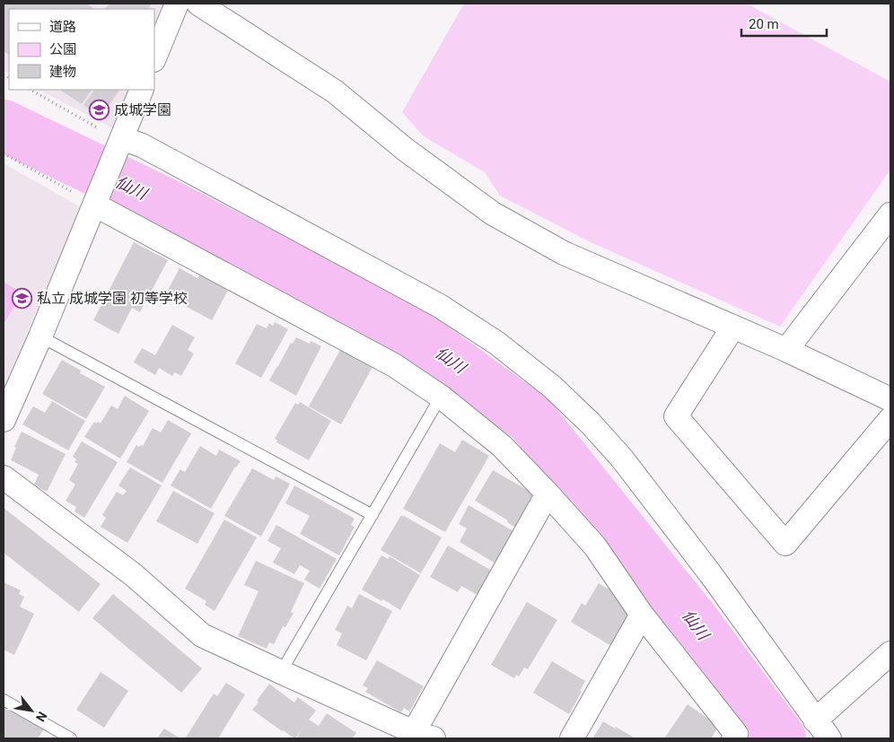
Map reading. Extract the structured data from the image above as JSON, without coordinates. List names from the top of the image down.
{
  "water": ["仙川"],
  "places": {
    "school or university": ["成城学園", "私立 成城学園 初等学校"]
  },
  "legend": ["道路", "公園", "建物"],
  "scale_bar": "20 m",
  "north": "bottom right"
}
